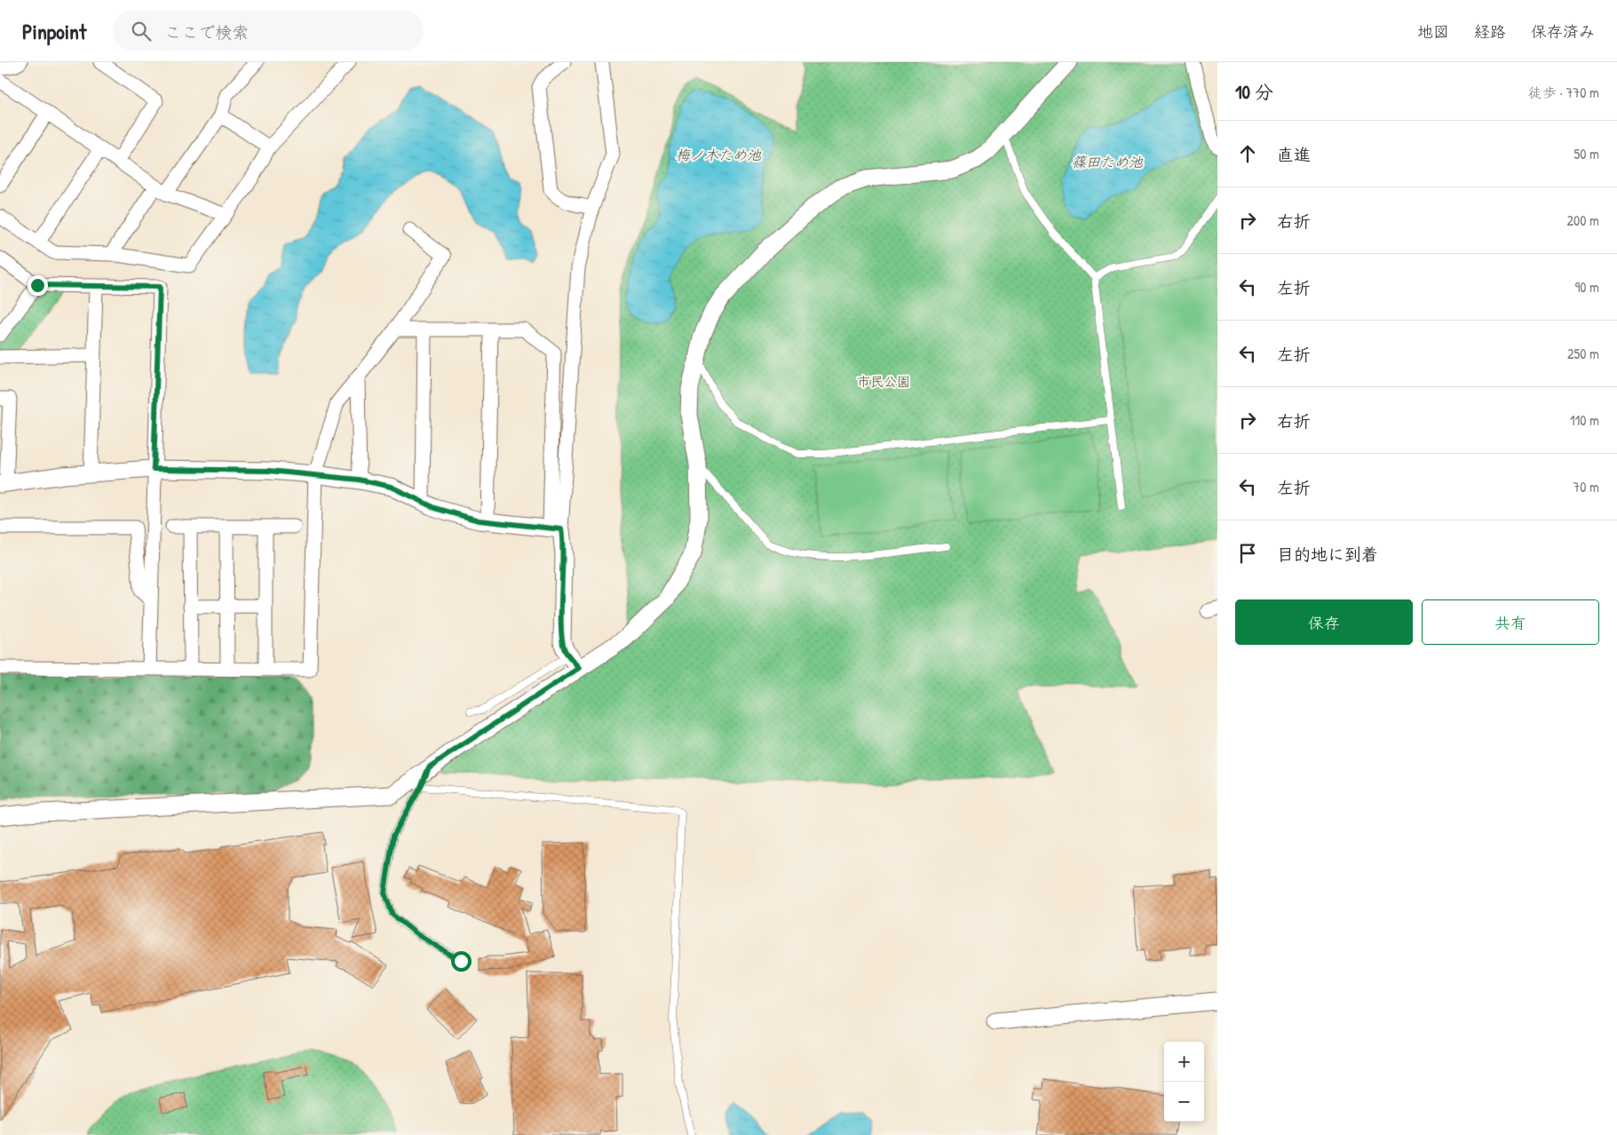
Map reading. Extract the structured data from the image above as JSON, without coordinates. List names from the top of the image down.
{
  "water": ["梅ノ木ため池", "篠田ため池"],
  "parks": ["市民公園"],
  "page": {
    "header": "Pinpoint",
    "search": "ここで検索",
    "nav": ["地図", "経路", "保存済み"],
    "heading": ["10 分", "徒歩 · 770 m"],
    "list": [
      ["直進", "50 m"],
      ["右折", "200 m"],
      ["左折", "90 m"],
      ["左折", "250 m"],
      ["右折", "110 m"],
      ["左折", "70 m"],
      "目的地に到着"
    ],
    "buttons": ["保存", "共有"],
    "map_buttons": ["+", "−"]
  }
}
